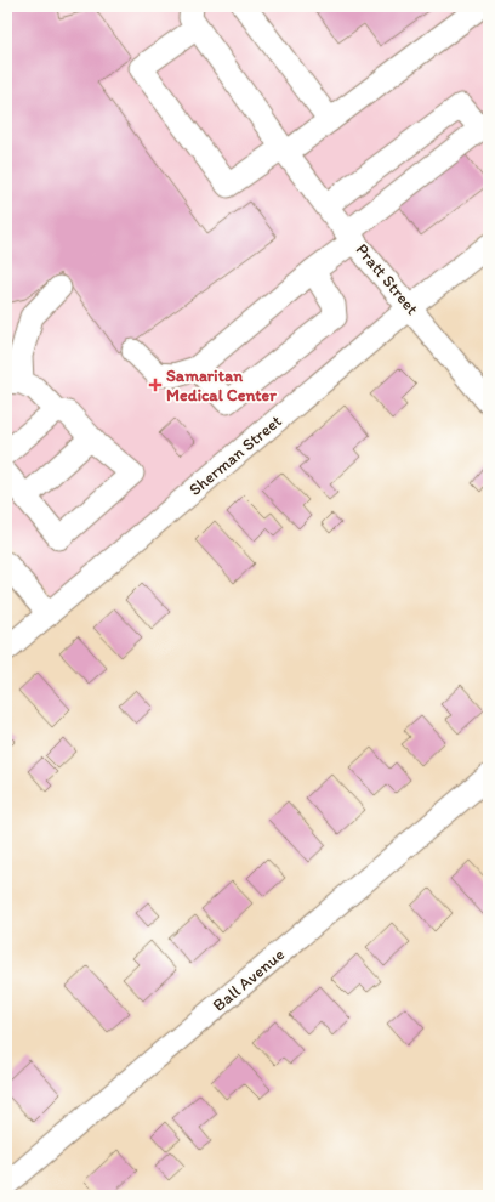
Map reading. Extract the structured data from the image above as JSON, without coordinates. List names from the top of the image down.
{
  "streets": {
    "street": ["Pratt Street", "Sherman Street", "Ball Avenue"]
  },
  "crossings": [
    ["Pratt Street", "Sherman Street"]
  ],
  "places": {
    "health": ["Samaritan Medical Center"]
  }
}
